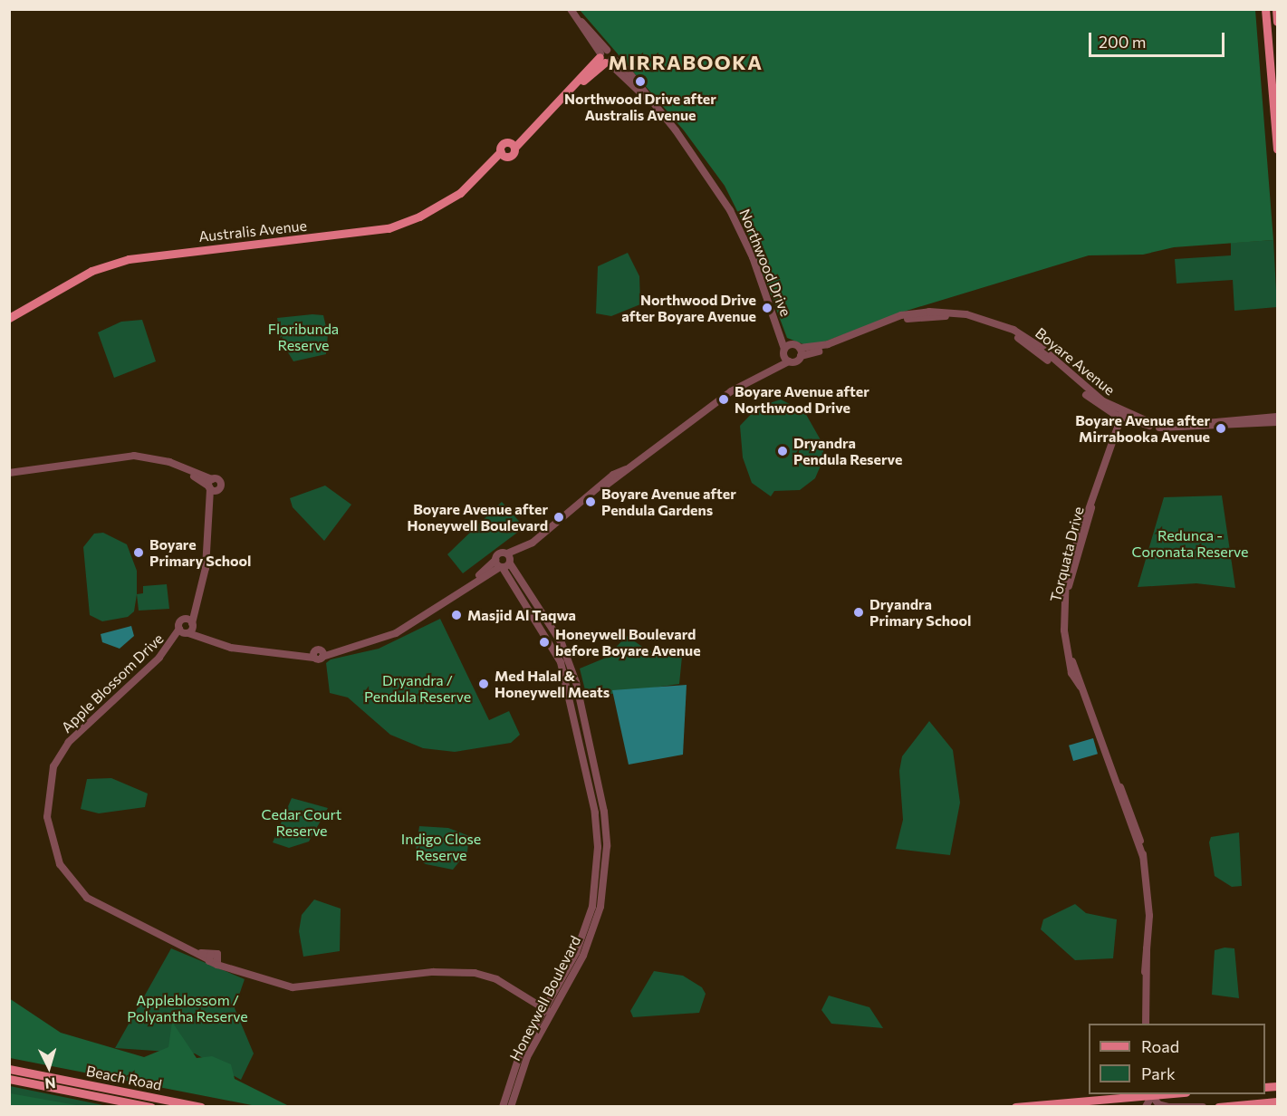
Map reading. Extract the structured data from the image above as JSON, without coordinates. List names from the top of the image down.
{
  "streets": {
    "main road": ["Australis Avenue", "Beach Road"],
    "street": [
      "Northwood Drive",
      "Boyare Avenue",
      "Torquata Drive",
      "Apple Blossom Drive",
      "Honeywell Boulevard"
    ]
  },
  "crossings": [
    ["Australis Avenue", "Northwood Drive"],
    ["Boyare Avenue", "Torquata Drive"],
    ["Apple Blossom Drive", "Honeywell Boulevard"]
  ],
  "districts": ["MIRRABOOKA"],
  "parks": [
    "Floribunda Reserve",
    "Redunca - Coronata Reserve",
    "Dryandra / Pendula Reserve",
    "Cedar Court Reserve",
    "Indigo Close Reserve",
    "Appleblossom / Polyantha Reserve"
  ],
  "places": [
    "Northwood Drive after Australis Avenue",
    "Northwood Drive after Boyare Avenue",
    "Boyare Avenue after Northwood Drive",
    "Boyare Avenue after Mirrabooka Avenue",
    "Dryandra Pendula Reserve",
    "Boyare Avenue after Pendula Gardens",
    "Boyare Avenue after Honeywell Boulevard",
    "Boyare Primary School",
    "Dryandra Primary School",
    "Masjid Al Taqwa",
    "Honeywell Boulevard before Boyare Avenue",
    "Med Halal & Honeywell Meats"
  ],
  "legend": ["Road", "Park"],
  "scale_bar": "200 m",
  "north": "bottom"
}
